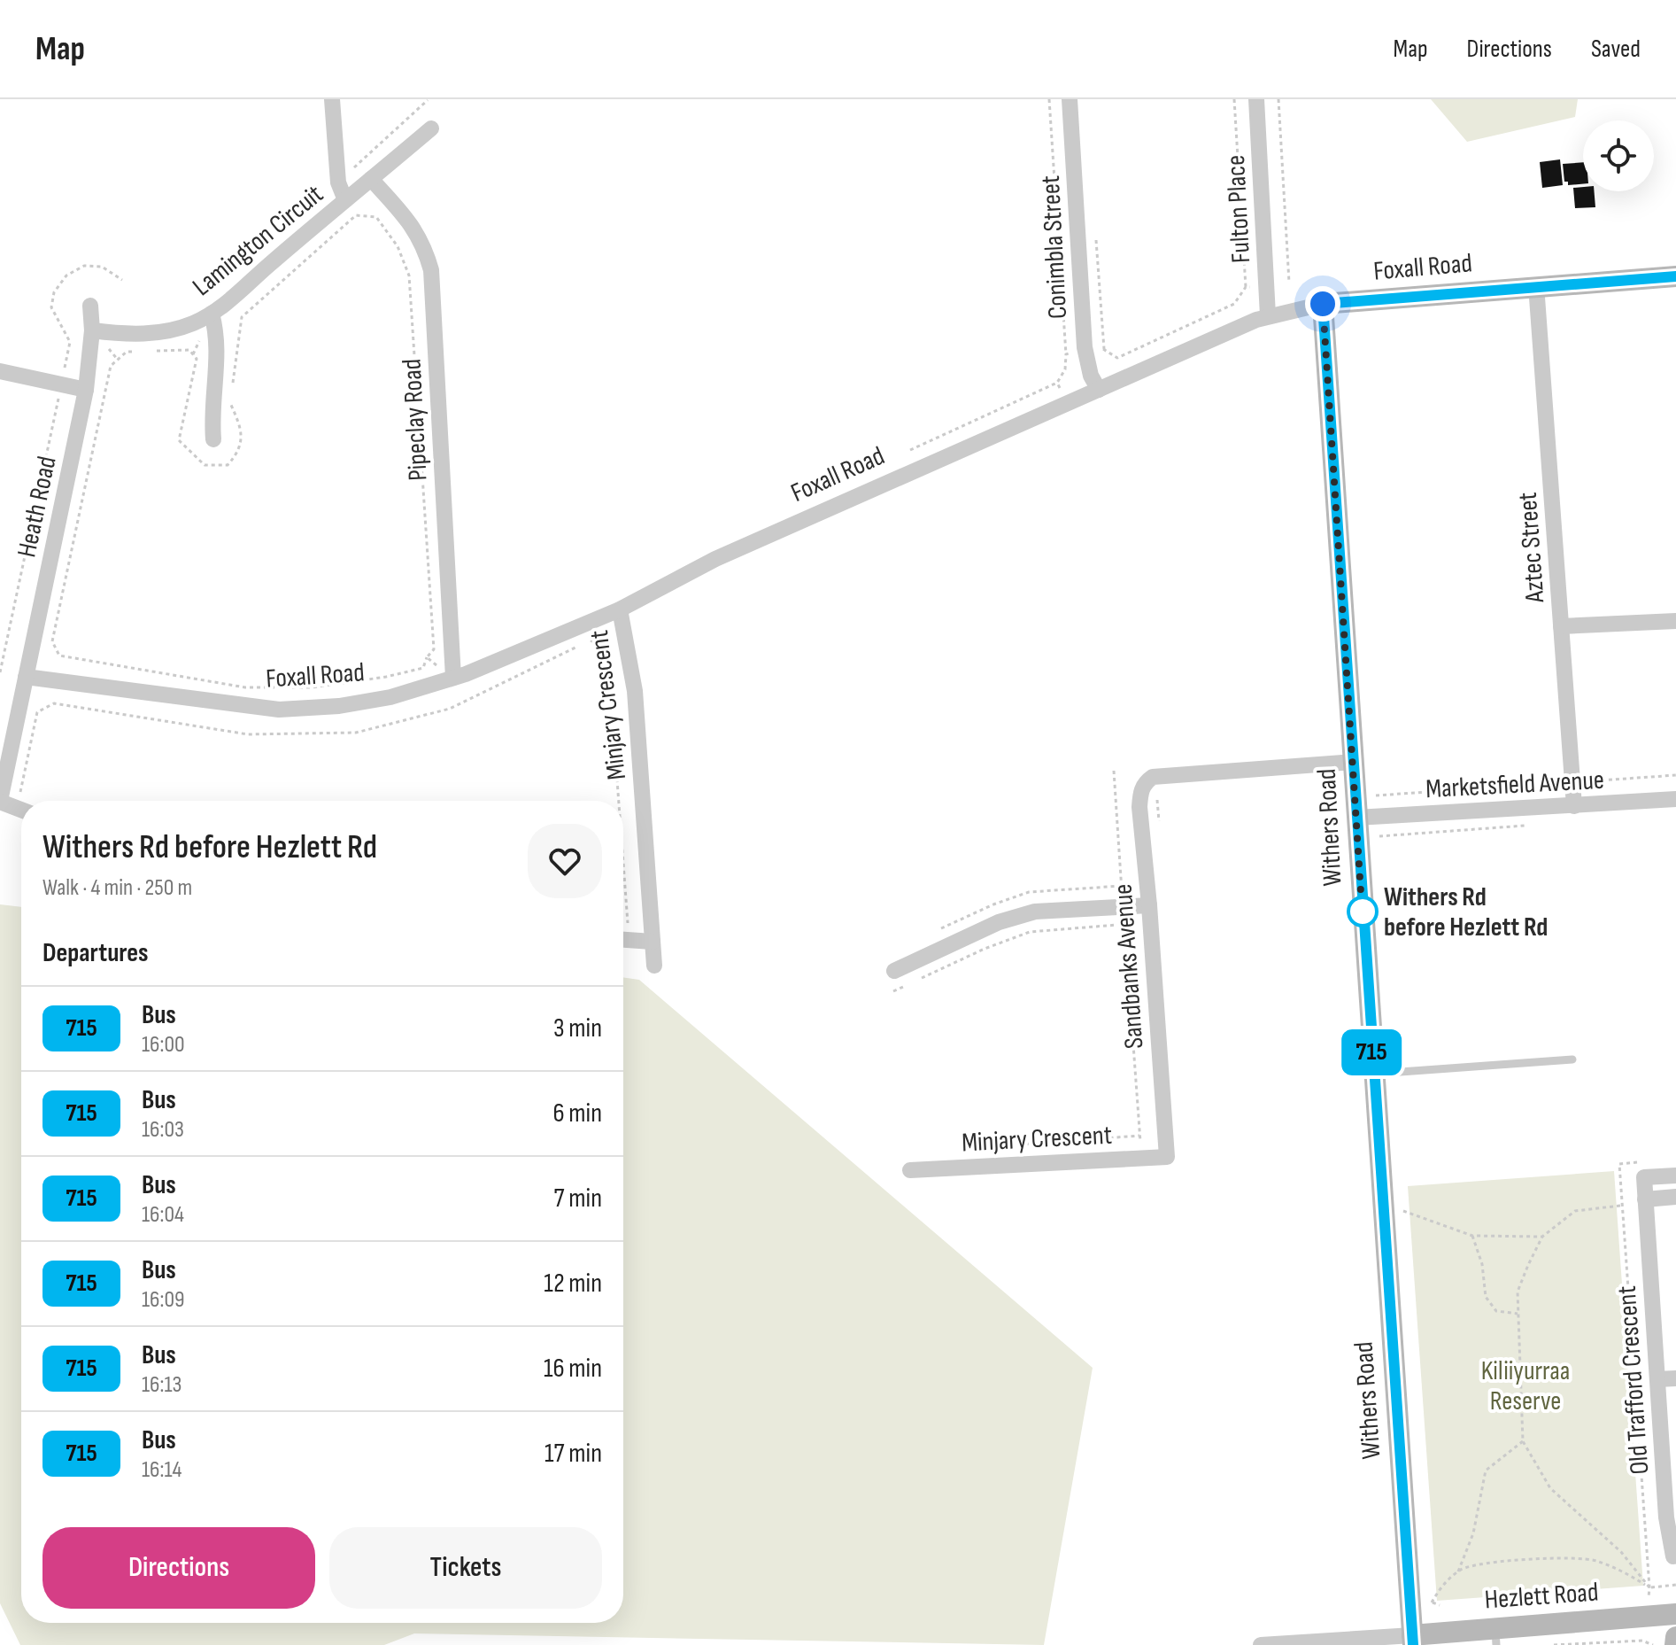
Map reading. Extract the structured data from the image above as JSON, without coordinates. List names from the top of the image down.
{
  "streets": {
    "street": [
      "Fulton Place",
      "Lamington Circuit",
      "Conimbla Street",
      "Foxall Road",
      "Pipeclay Road",
      "Heath Road",
      "Aztec Street",
      "Minjary Crescent",
      "Marketsfield Avenue",
      "Withers Road",
      "Sandbanks Avenue",
      "Old Trafford Crescent",
      "Hezlett Road"
    ]
  },
  "crossings": [
    ["Fulton Place", "Foxall Road"],
    ["Lamington Circuit", "Pipeclay Road"],
    ["Lamington Circuit", "Heath Road"],
    ["Conimbla Street", "Foxall Road"],
    ["Foxall Road", "Pipeclay Road"],
    ["Foxall Road", "Heath Road"],
    ["Foxall Road", "Aztec Street"],
    ["Foxall Road", "Minjary Crescent"],
    ["Foxall Road", "Withers Road"],
    ["Aztec Street", "Marketsfield Avenue"],
    ["Minjary Crescent", "Sandbanks Avenue"],
    ["Marketsfield Avenue", "Withers Road"],
    ["Withers Road", "Sandbanks Avenue"],
    ["Withers Road", "Hezlett Road"]
  ],
  "parks": ["Kiliiyurraa Reserve"],
  "places": ["Withers Rd before Hezlett Rd"],
  "lines": ["bus line 715"],
  "page": {
    "header": "Map",
    "nav": ["Map", "Directions", "Saved"],
    "on_map": "715",
    "heading": [
      ["Withers Rd before Hezlett Rd", "Walk · 4 min · 250 m"],
      "Departures"
    ],
    "list": [
      {
        "mark": "715",
        "name": "Bus",
        "note": "16:00",
        "value": "3 min"
      },
      {
        "mark": "715",
        "name": "Bus",
        "note": "16:03",
        "value": "6 min"
      },
      {
        "mark": "715",
        "name": "Bus",
        "note": "16:04",
        "value": "7 min"
      },
      {
        "mark": "715",
        "name": "Bus",
        "note": "16:09",
        "value": "12 min"
      },
      {
        "mark": "715",
        "name": "Bus",
        "note": "16:13",
        "value": "16 min"
      },
      {
        "mark": "715",
        "name": "Bus",
        "note": "16:14",
        "value": "17 min"
      }
    ],
    "buttons": ["Directions", "Tickets"]
  }
}
